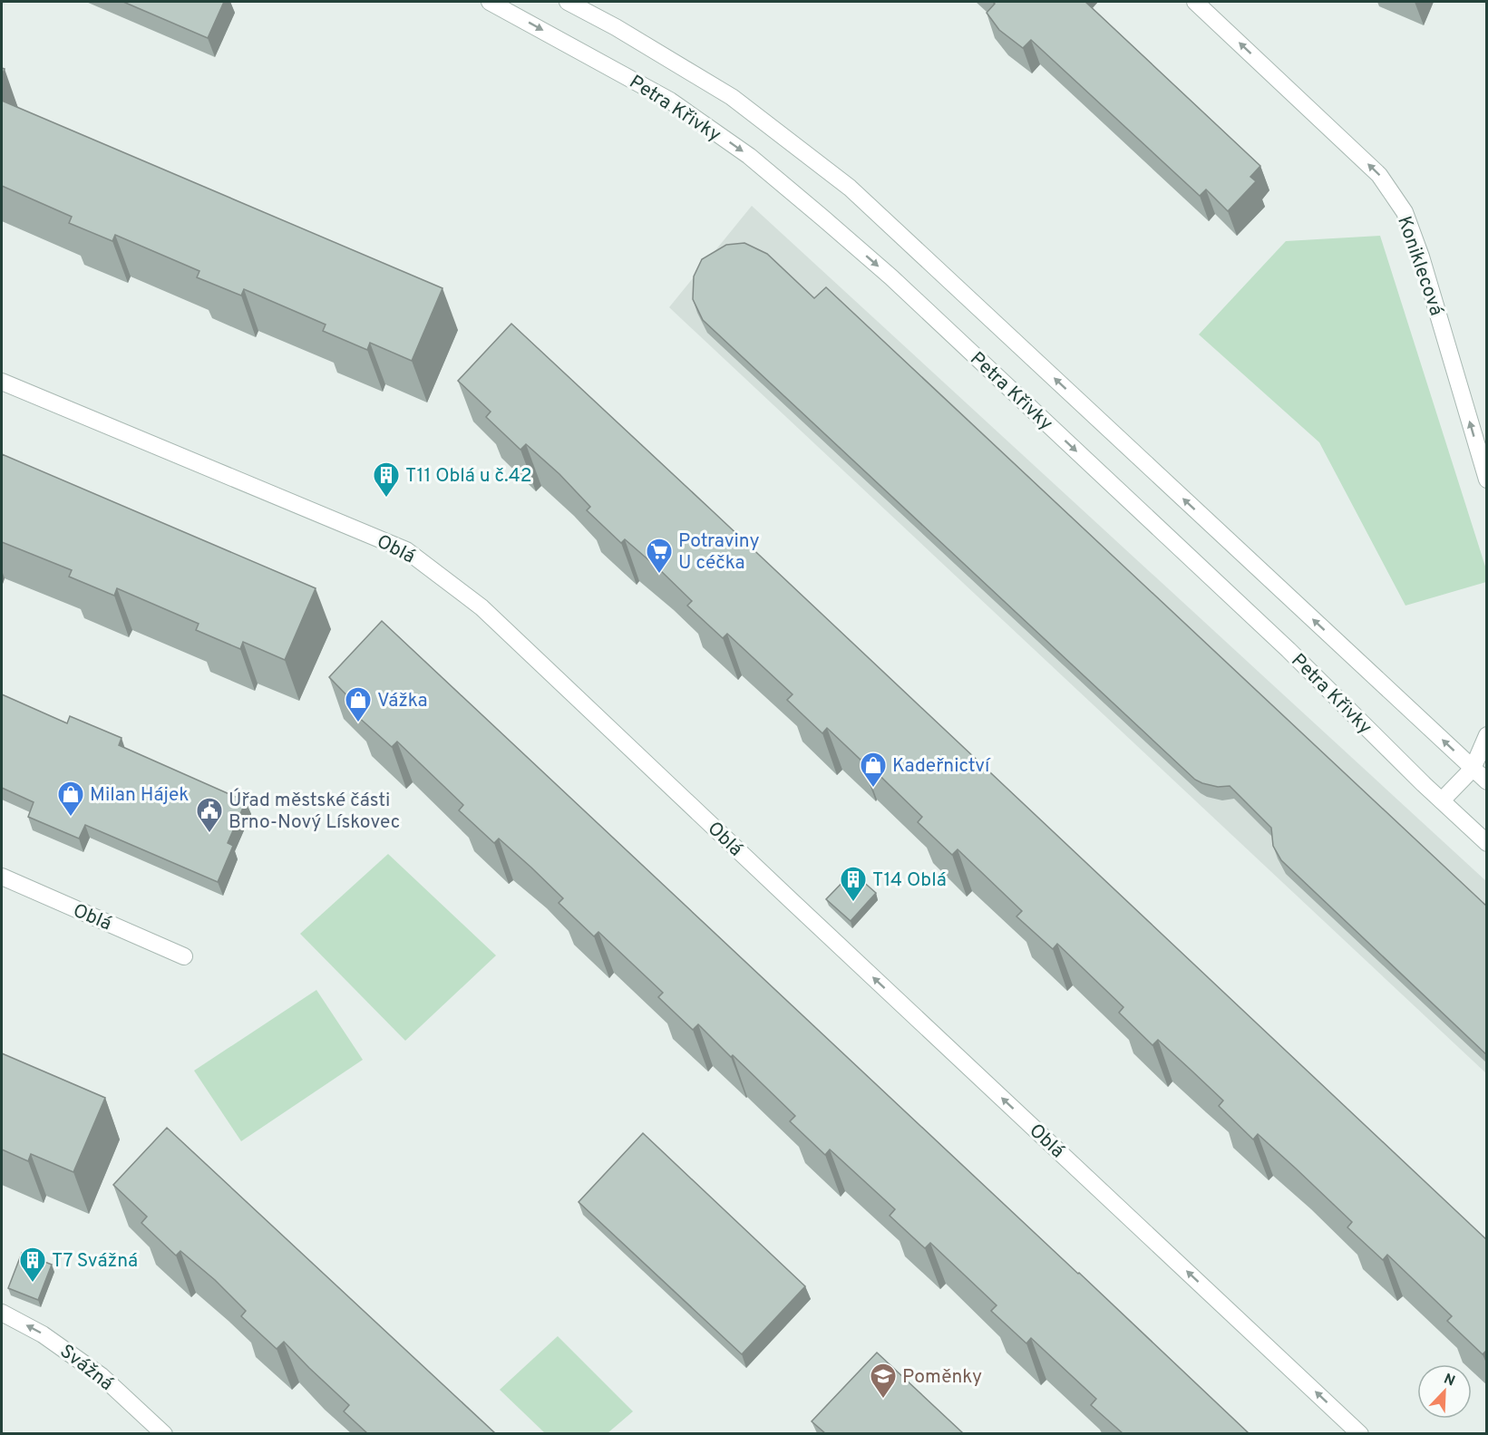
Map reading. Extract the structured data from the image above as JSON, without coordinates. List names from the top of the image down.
{
  "streets": {
    "street": [
      "Petra Křivky",
      "Koniklecová",
      "Oblá",
      "Svážná"
    ]
  },
  "one_way": ["Koniklecová", "Oblá", "Svážná"],
  "places": {
    "building": ["T11 Oblá u č.42", "T14 Oblá", "T7 Svážná"],
    "supermarket": ["Potraviny U céčka"],
    "shop": ["Vážka", "Kadeřnictví", "Milan Hájek"],
    "public building": ["Úřad městské části Brno-Nový Lískovec"],
    "school or university": ["Poměnky"]
  },
  "north": "top right"
}
